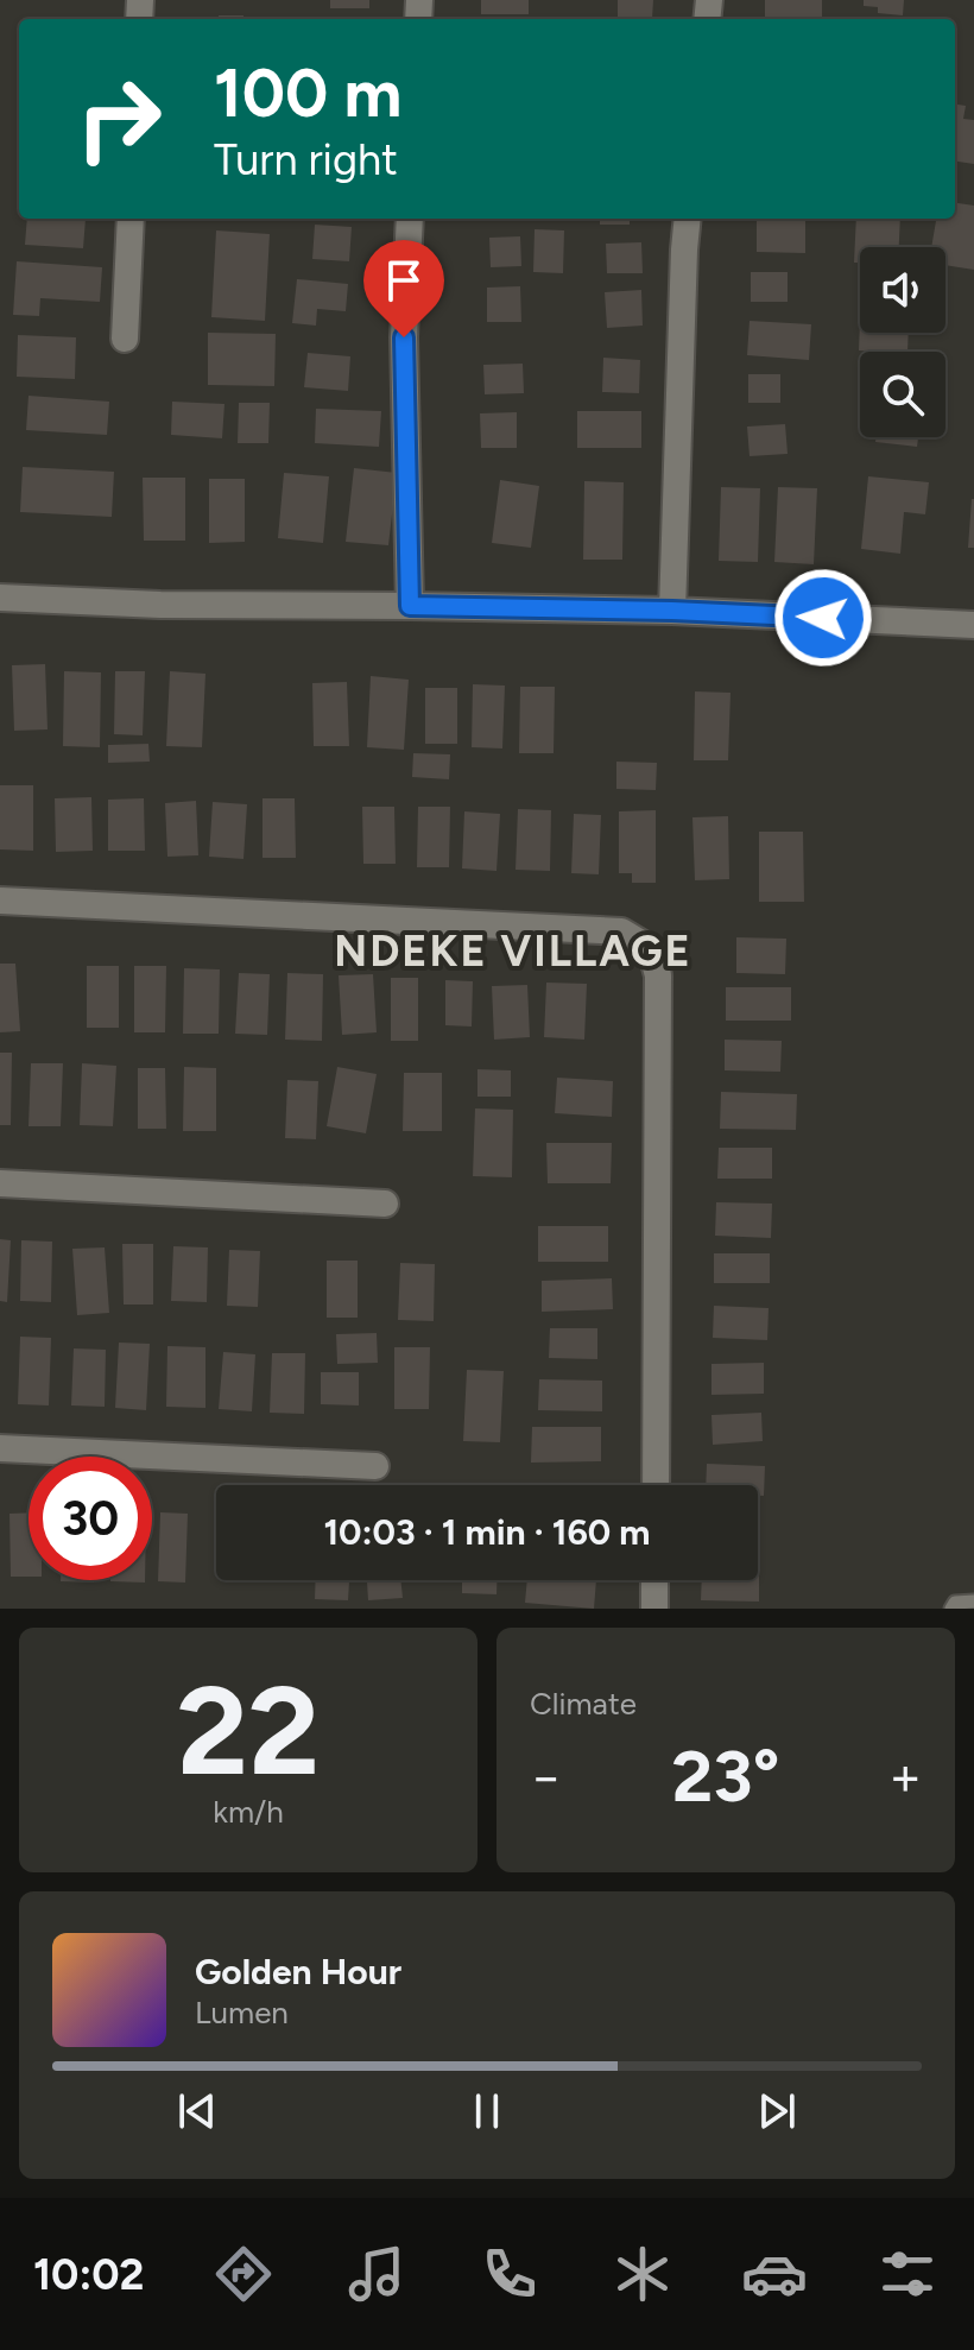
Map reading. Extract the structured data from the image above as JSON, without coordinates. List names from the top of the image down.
{
  "districts": ["NDEKE VILLAGE"],
  "page": {
    "turn": ["100 m", "Turn right"],
    "limit": "30",
    "trip": "10:03 · 1 min · 160 m",
    "tile": [
      ["22", "km/h"],
      "Climate"
    ],
    "heat": ["−", "23°", "+"],
    "song": ["Golden Hour", "Lumen"],
    "tabs": "10:02"
  }
}
